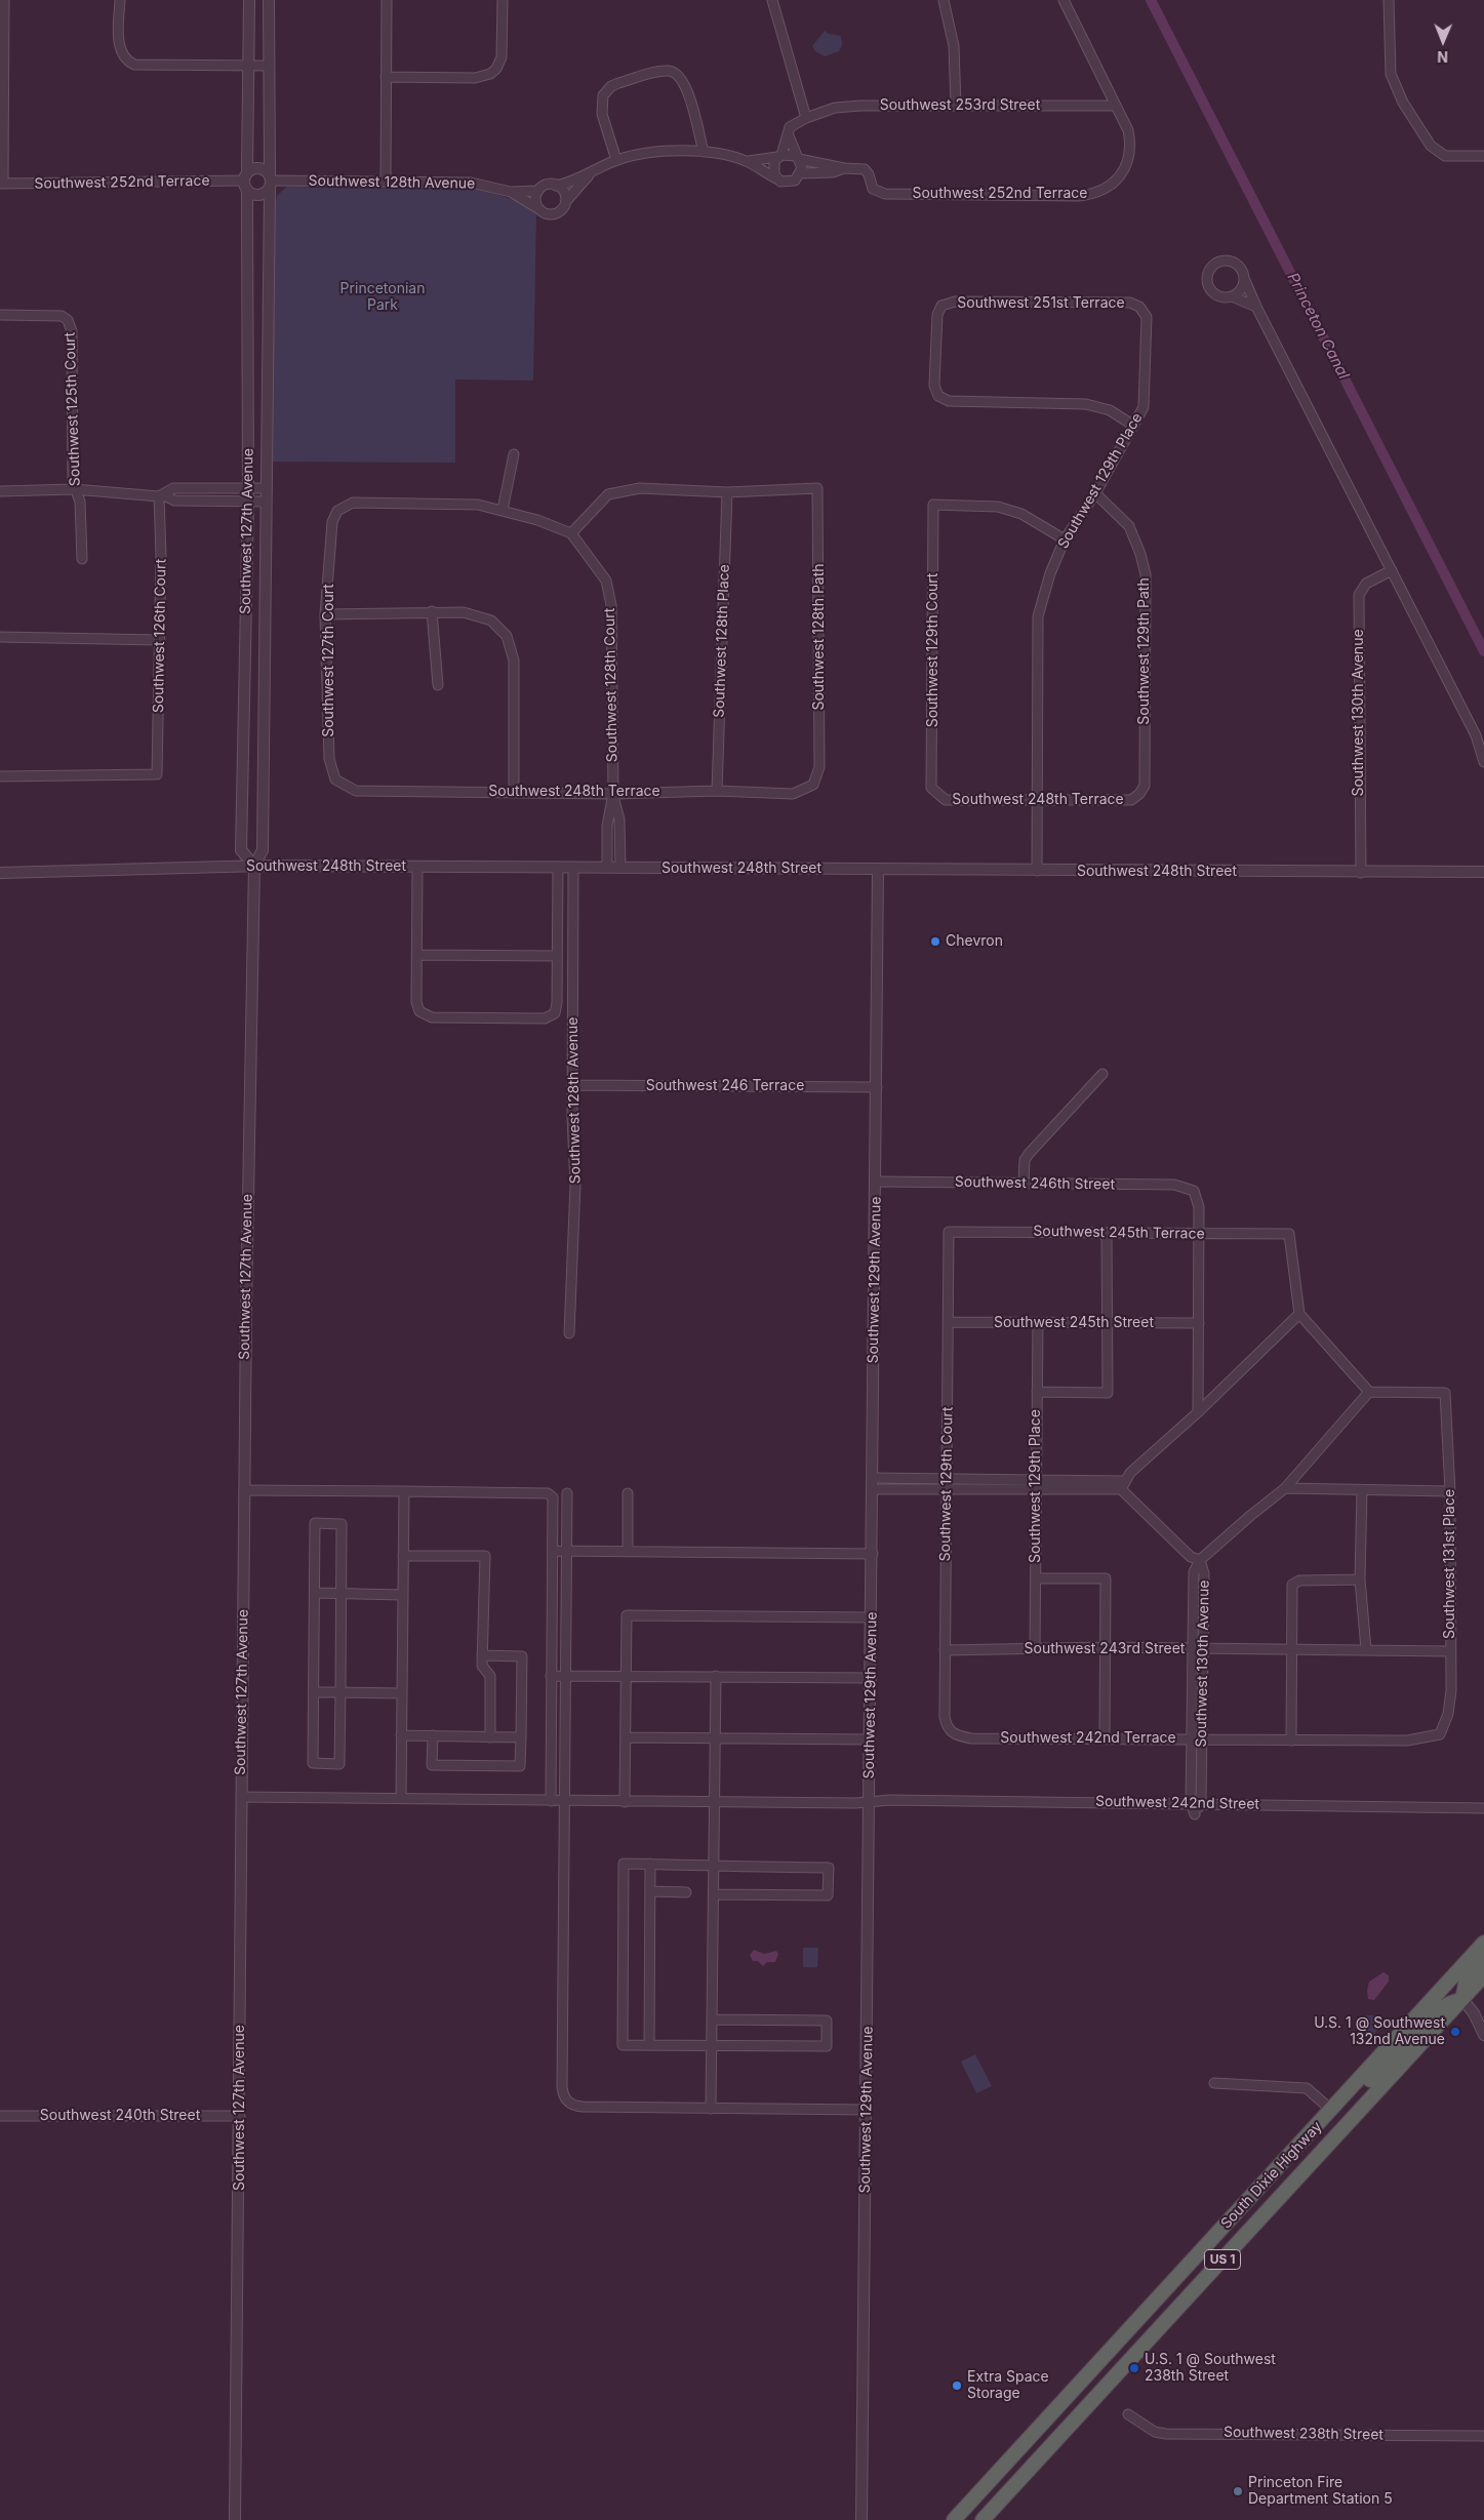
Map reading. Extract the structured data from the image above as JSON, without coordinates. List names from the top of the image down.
{
  "streets": {
    "highway": ["South Dixie Highway", "US 1"],
    "street": [
      "Southwest 253rd Street",
      "Southwest 252nd Terrace",
      "Southwest 128th Avenue",
      "Southwest 251st Terrace",
      "Southwest 125th Court",
      "Southwest 129th Place",
      "Southwest 127th Avenue",
      "Southwest 126th Court",
      "Southwest 128th Path",
      "Southwest 128th Place",
      "Southwest 129th Court",
      "Southwest 129th Path",
      "Southwest 127th Court",
      "Southwest 128th Court",
      "Southwest 130th Avenue",
      "Southwest 248th Terrace",
      "Southwest 248th Street",
      "Southwest 246 Terrace",
      "Southwest 246th Street",
      "Southwest 245th Terrace",
      "Southwest 129th Avenue",
      "Southwest 245th Street",
      "Southwest 131st Place",
      "Southwest 243rd Street",
      "Southwest 242nd Terrace",
      "Southwest 242nd Street",
      "Southwest 240th Street",
      "Southwest 238th Street"
    ]
  },
  "crossings": [
    ["Southwest 253rd Street", "Southwest 252nd Terrace"],
    ["Southwest 128th Avenue", "Southwest 127th Avenue"],
    ["Southwest 128th Avenue", "Southwest 248th Street"],
    ["Southwest 128th Avenue", "Southwest 246 Terrace"],
    ["Southwest 251st Terrace", "Southwest 129th Place"],
    ["Southwest 129th Place", "Southwest 129th Court"],
    ["Southwest 129th Place", "Southwest 129th Path"],
    ["Southwest 129th Place", "Southwest 248th Terrace"],
    ["Southwest 129th Place", "Southwest 248th Street"],
    ["Southwest 129th Place", "Southwest 245th Street"],
    ["Southwest 129th Place", "Southwest 243rd Street"],
    ["Southwest 127th Avenue", "Southwest 248th Street"],
    ["Southwest 127th Avenue", "Southwest 242nd Street"],
    ["Southwest 127th Avenue", "Southwest 240th Street"],
    ["Southwest 128th Path", "Southwest 128th Place"],
    ["Southwest 128th Path", "Southwest 248th Terrace"],
    ["Southwest 128th Place", "Southwest 248th Terrace"],
    ["Southwest 129th Court", "Southwest 248th Terrace"],
    ["Southwest 129th Court", "Southwest 245th Terrace"],
    ["Southwest 129th Court", "Southwest 245th Street"],
    ["Southwest 129th Court", "Southwest 243rd Street"],
    ["Southwest 129th Court", "Southwest 242nd Terrace"],
    ["Southwest 129th Path", "Southwest 248th Terrace"],
    ["Southwest 127th Court", "Southwest 248th Terrace"],
    ["Southwest 128th Court", "Southwest 248th Terrace"],
    ["Southwest 128th Court", "Southwest 248th Street"],
    ["Southwest 130th Avenue", "Southwest 248th Street"],
    ["Southwest 130th Avenue", "Southwest 243rd Street"],
    ["Southwest 130th Avenue", "Southwest 242nd Terrace"],
    ["Southwest 130th Avenue", "Southwest 242nd Street"],
    ["Southwest 248th Street", "Southwest 129th Avenue"],
    ["Southwest 246 Terrace", "Southwest 129th Avenue"],
    ["Southwest 246th Street", "Southwest 245th Terrace"],
    ["Southwest 246th Street", "Southwest 129th Avenue"],
    ["Southwest 129th Avenue", "Southwest 242nd Street"],
    ["Southwest 131st Place", "Southwest 243rd Street"],
    ["Southwest 131st Place", "Southwest 242nd Terrace"]
  ],
  "water": ["Princeton Canal"],
  "parks": ["Princetonian Park"],
  "places": [
    "Chevron",
    "U.S. 1 @ Southwest 132nd Avenue",
    "U.S. 1 @ Southwest 238th Street",
    "Extra Space Storage",
    "Princeton Fire Department Station 5"
  ],
  "north": "bottom"
}
